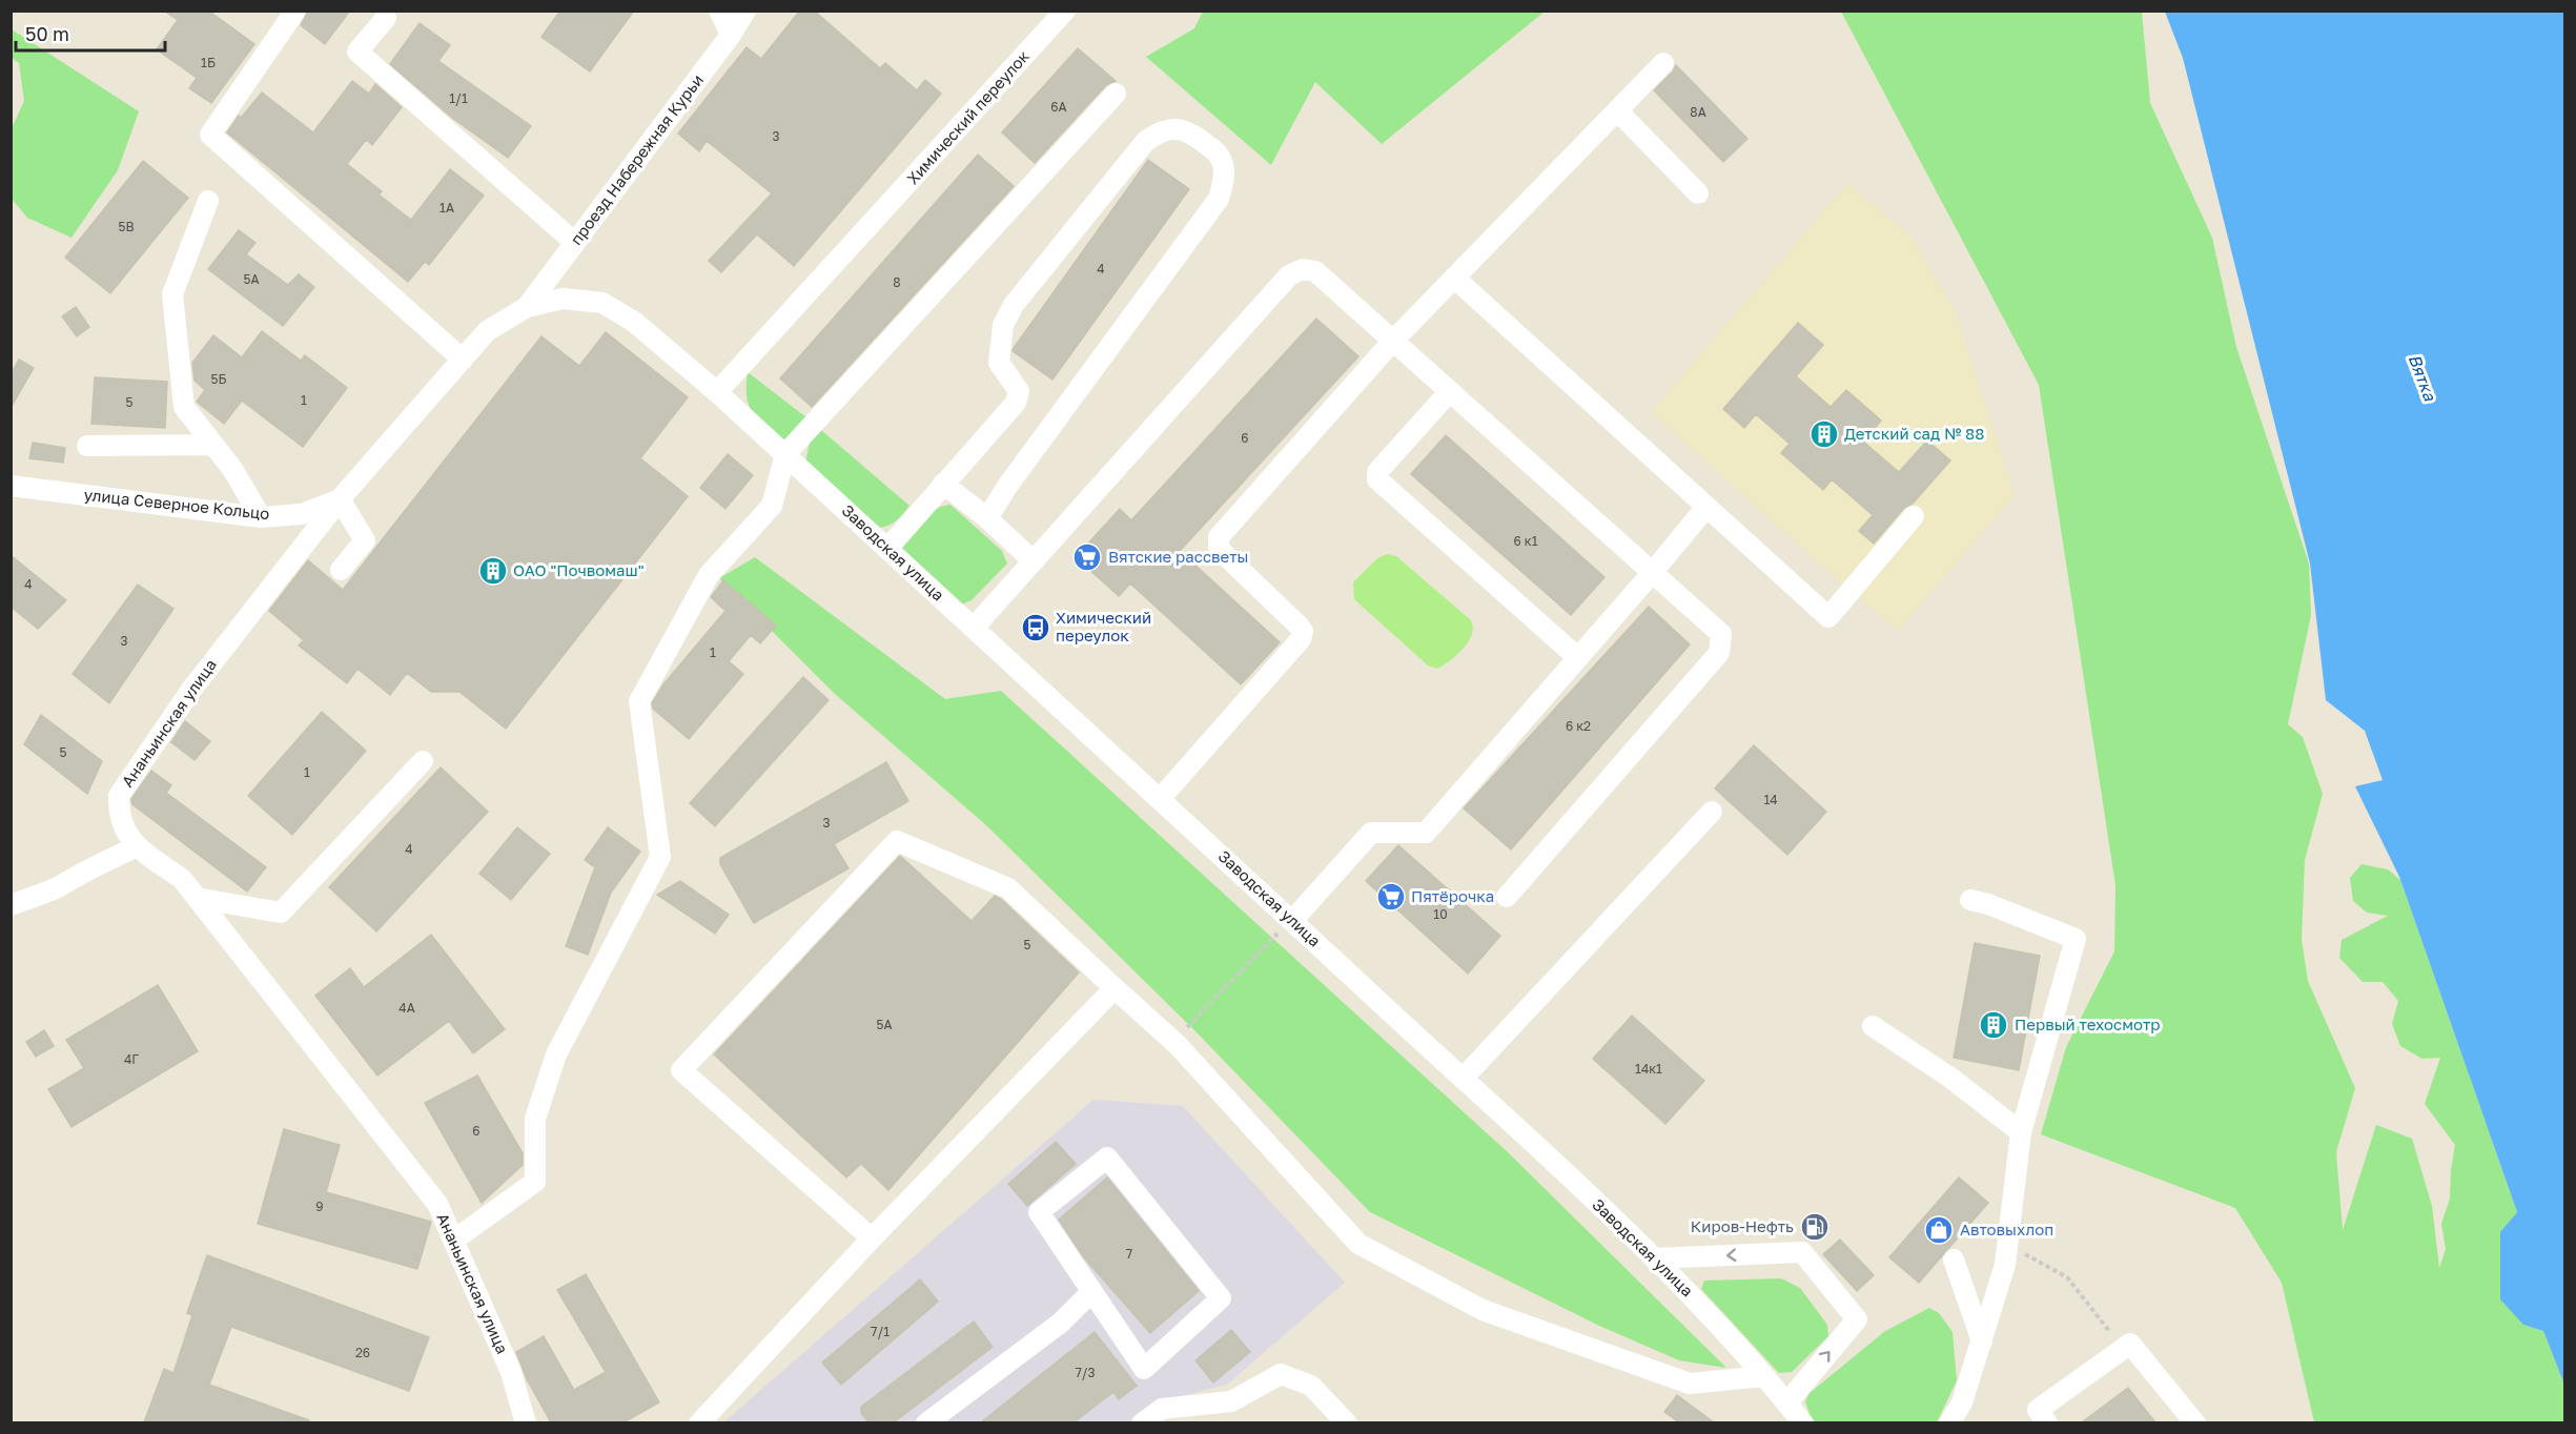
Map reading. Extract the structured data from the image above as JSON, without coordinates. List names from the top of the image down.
{
  "streets": {
    "street": [
      "Химический переулок",
      "проезд Набережная Курьи",
      "улица Северное Кольцо",
      "Заводская улица",
      "Ананьинская улица"
    ]
  },
  "crossings": [
    ["Химический переулок", "Заводская улица"],
    ["Химический переулок", "Ананьинская улица"],
    ["проезд Набережная Курьи", "Ананьинская улица"],
    ["улица Северное Кольцо", "Ананьинская улица"],
    ["Заводская улица", "Ананьинская улица"]
  ],
  "water": ["Вятка"],
  "places": {
    "building": ["Детский сад № 88", "ОАО \"Почвомаш\"", "Первый техосмотр"],
    "supermarket": ["Вятские рассветы", "Пятёрочка"],
    "bus stop": ["Химический переулок"],
    "fuel station": ["Киров-Нефть"],
    "shop": ["Автовыхлоп"]
  },
  "house_numbers": [
    "1Б",
    "1/1",
    "6А",
    "8А",
    "3",
    "1А",
    "5В",
    "4",
    "5А",
    "8",
    "5Б",
    "1",
    "5",
    "6",
    "6 к1",
    "4",
    "3",
    "1",
    "6 к2",
    "5",
    "1",
    "14",
    "3",
    "4",
    "10",
    "5",
    "4А",
    "5А",
    "4Г",
    "14к1",
    "6",
    "9",
    "7",
    "7/1",
    "26",
    "7/3"
  ],
  "scale_bar": "50 m"
}
